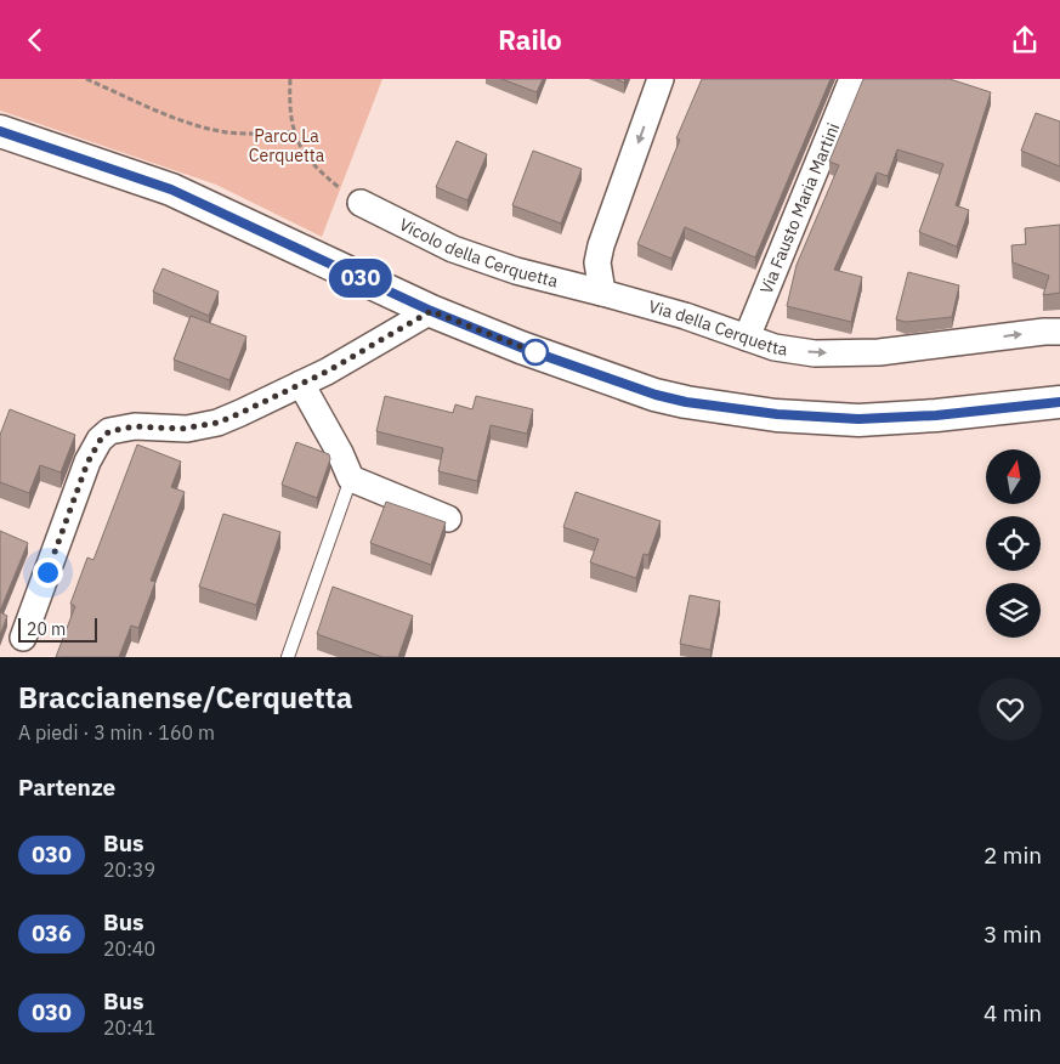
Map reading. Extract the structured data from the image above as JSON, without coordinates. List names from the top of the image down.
{
  "streets": {
    "street": ["Via Fausto Maria Martini", "Vicolo della Cerquetta", "Via della Cerquetta"]
  },
  "crossings": [
    ["Via Fausto Maria Martini", "Via della Cerquetta"],
    ["Vicolo della Cerquetta", "Via della Cerquetta"]
  ],
  "parks": ["Parco La Cerquetta"],
  "lines": ["bus line 030"],
  "scale_bar": "20 m",
  "north": "top",
  "page": {
    "header": "Railo",
    "on_map": "030",
    "scale": "20 m",
    "heading": [
      ["Braccianense/Cerquetta", "A piedi · 3 min · 160 m"],
      "Partenze"
    ],
    "list": [
      {
        "mark": "030",
        "name": "Bus",
        "note": "20:39",
        "value": "2 min"
      },
      {
        "mark": "036",
        "name": "Bus",
        "note": "20:40",
        "value": "3 min"
      },
      {
        "mark": "030",
        "name": "Bus",
        "note": "20:41",
        "value": "4 min"
      }
    ]
  }
}
